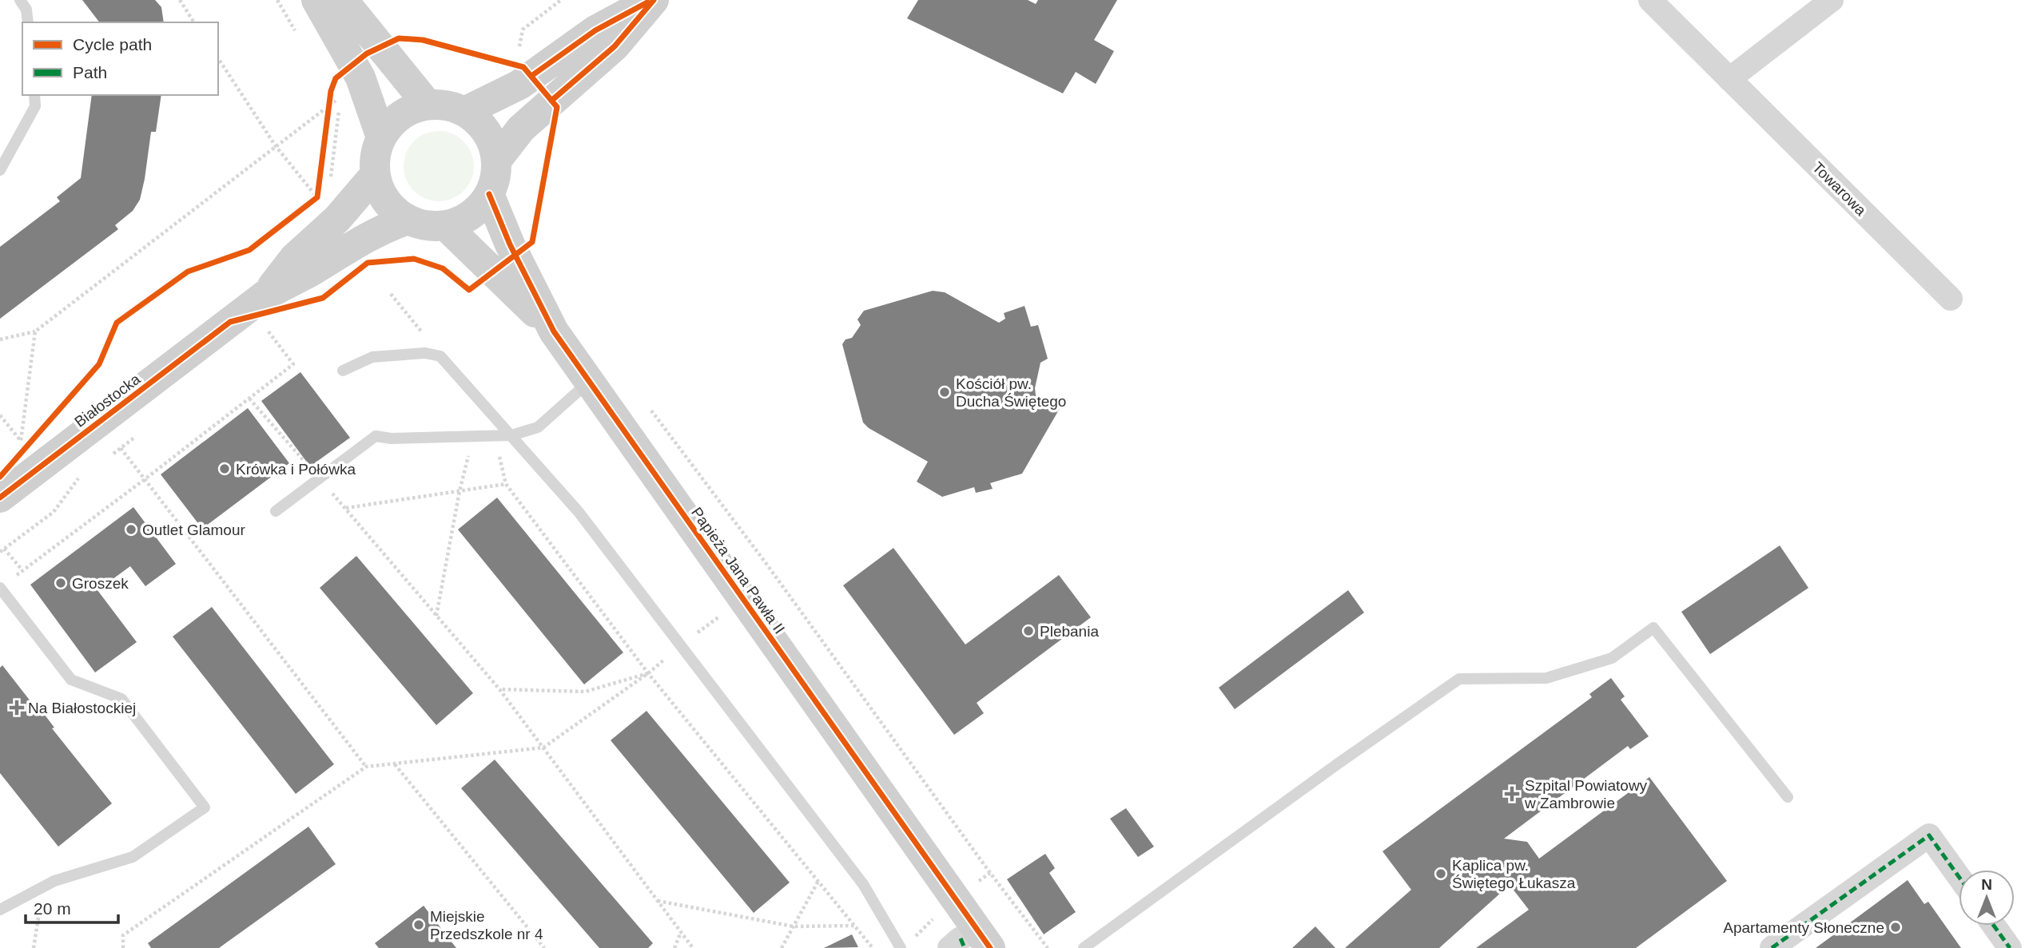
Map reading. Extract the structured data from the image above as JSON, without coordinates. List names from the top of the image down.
{
  "streets": {
    "main road": ["Białostocka", "Papieża Jana Pawła II"],
    "street": ["Towarowa"]
  },
  "crossings": [
    ["Białostocka", "Papieża Jana Pawła II"]
  ],
  "places": {
    "other": [
      "Kościół pw. Ducha Świętego",
      "Krówka i Połówka",
      "Outlet Glamour",
      "Groszek",
      "Plebania",
      "Kaplica pw. Świętego Łukasza",
      "Miejskie Przedszkole nr 4",
      "Apartamenty Słoneczne"
    ],
    "health": ["Na Białostockiej", "Szpital Powiatowy w Zambrowie"]
  },
  "legend": ["Cycle path", "Path"],
  "scale_bar": "20 m",
  "north": "top"
}
